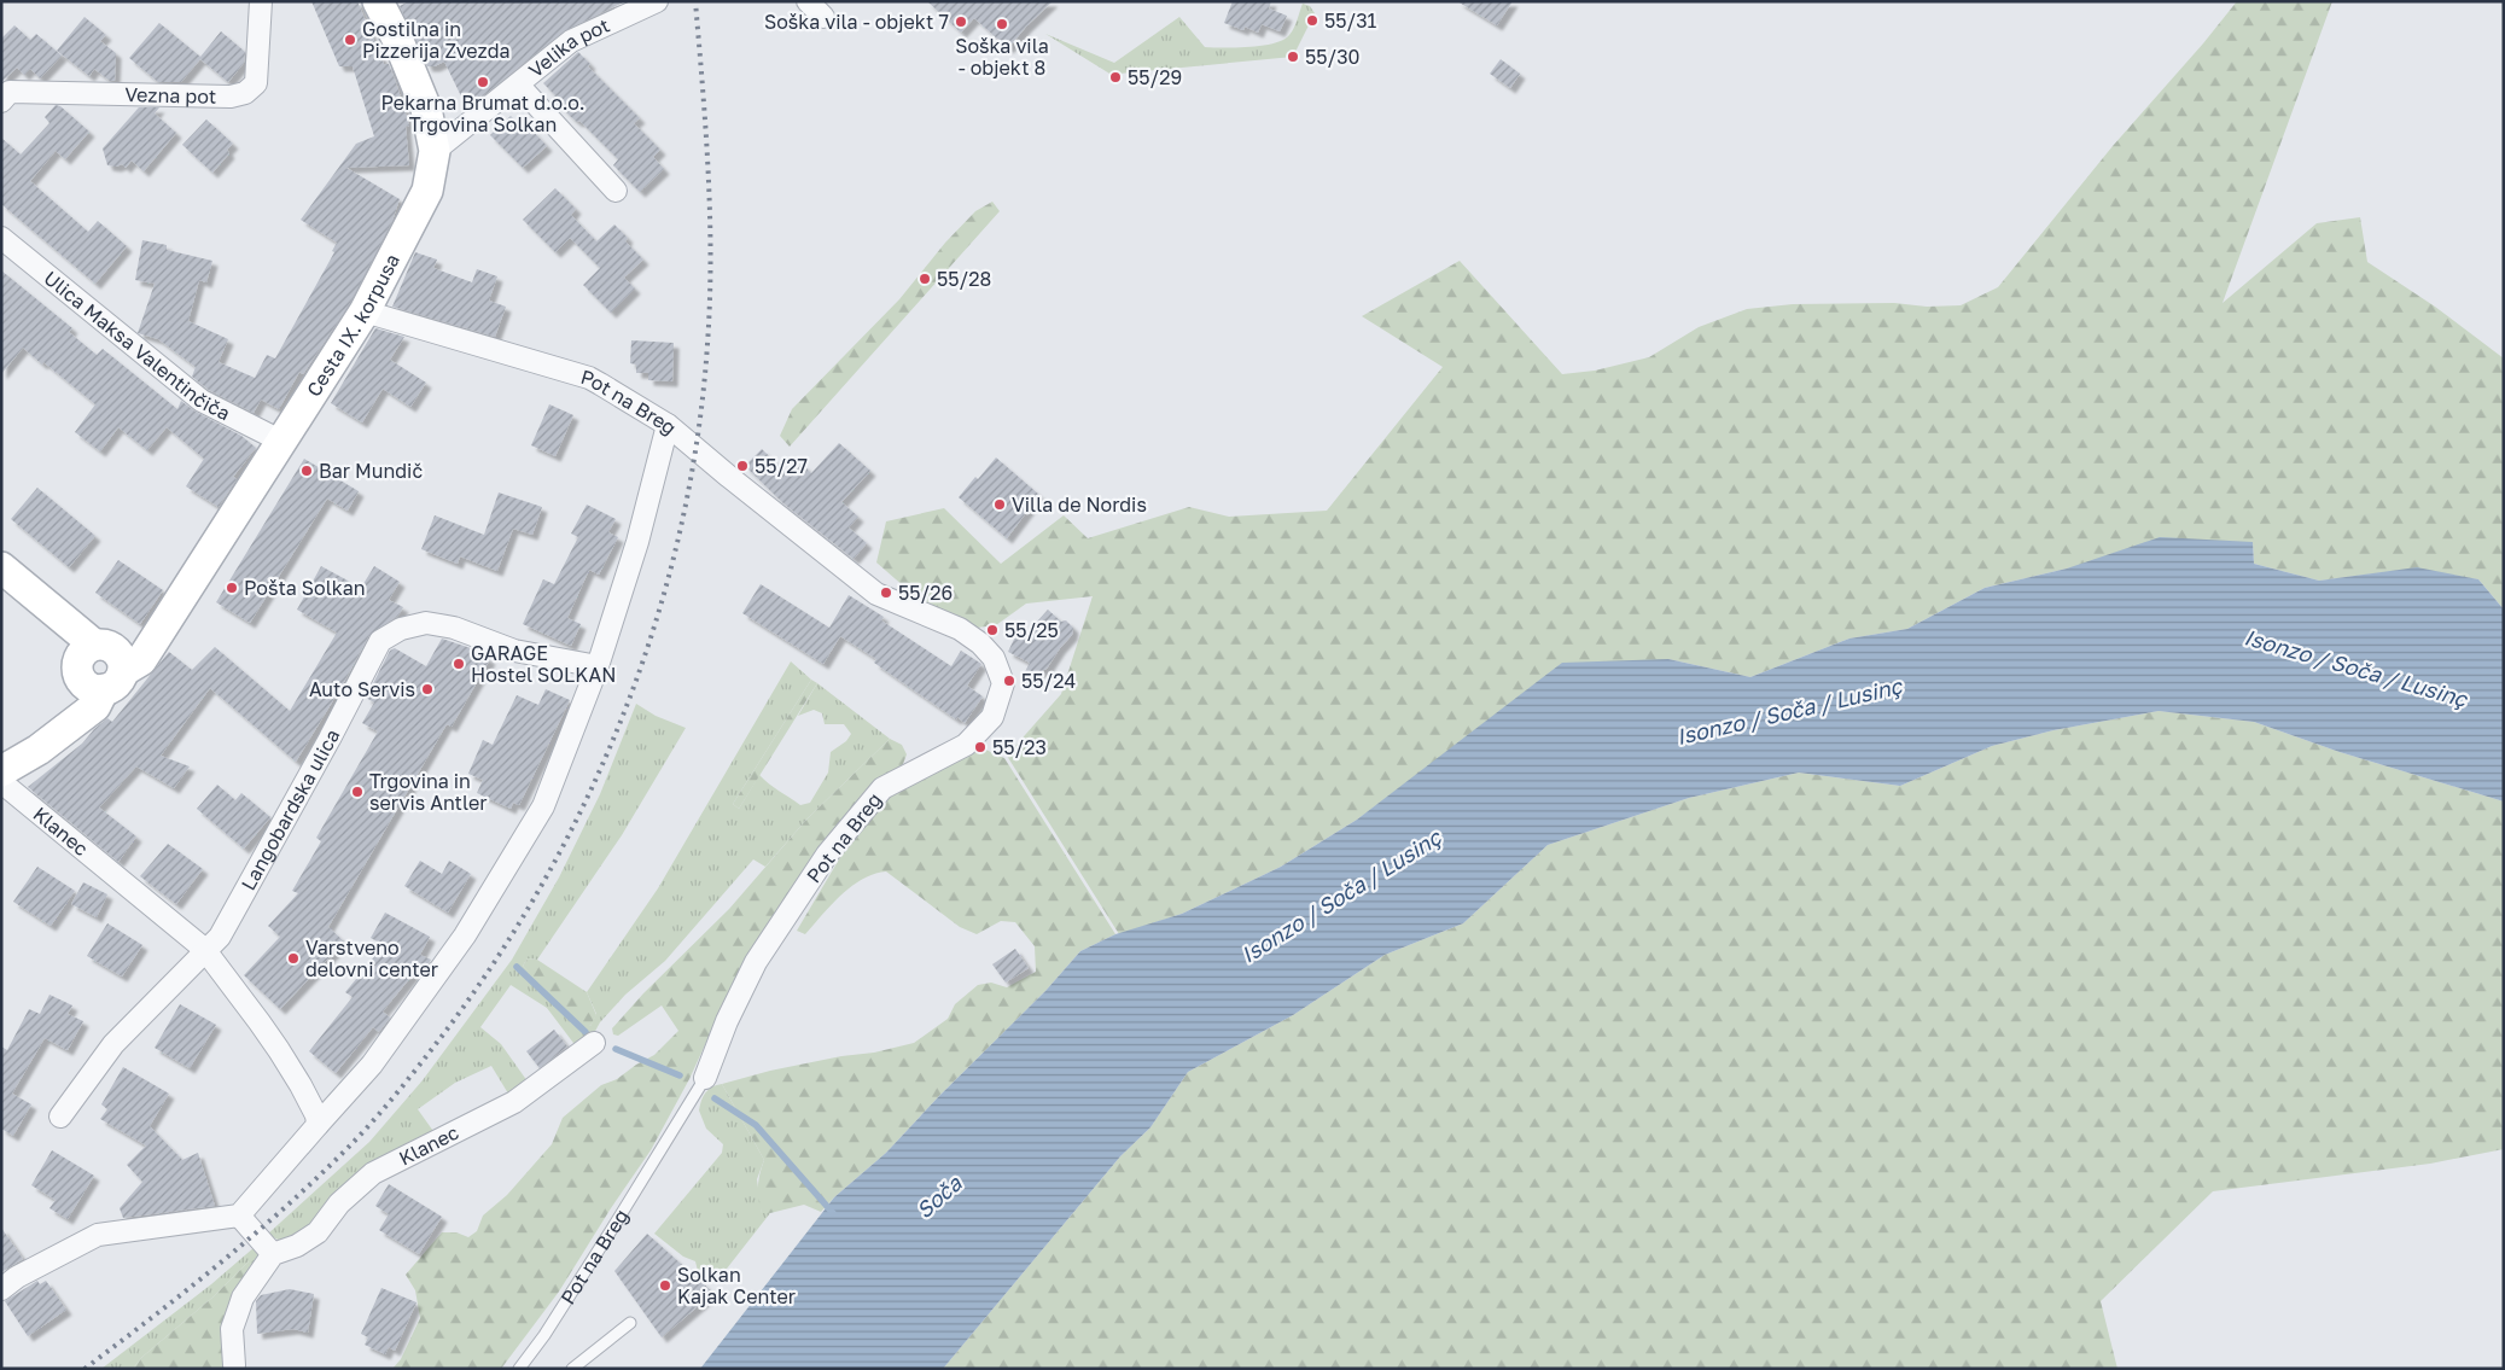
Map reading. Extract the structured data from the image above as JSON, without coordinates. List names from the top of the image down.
{
  "streets": {
    "main road": ["Cesta IX. korpusa"],
    "street": [
      "Velika pot",
      "Vezna pot",
      "Ulica Maksa Valentinčiča",
      "Pot na Breg",
      "Langobardska ulica",
      "Klanec"
    ]
  },
  "crossings": [
    ["Velika pot", "Cesta IX. korpusa"],
    ["Cesta IX. korpusa", "Ulica Maksa Valentinčiča"],
    ["Cesta IX. korpusa", "Pot na Breg"],
    ["Langobardska ulica", "Klanec"]
  ],
  "water": ["Isonzo / Soča / Lusinç", "Soča"],
  "places": [
    "55/31",
    "Soška vila - objekt 7",
    "Soška vila - objekt 8",
    "Gostilna in Pizzerija Zvezda",
    "55/30",
    "55/29",
    "Pekarna Brumat d.o.o. Trgovina Solkan",
    "55/28",
    "55/27",
    "Bar Mundič",
    "Villa de Nordis",
    "Pošta Solkan",
    "55/26",
    "55/25",
    "GARAGE Hostel SOLKAN",
    "55/24",
    "Auto Servis",
    "55/23",
    "Trgovina in servis Antler",
    "Varstveno delovni center",
    "Solkan Kajak Center"
  ]
}
